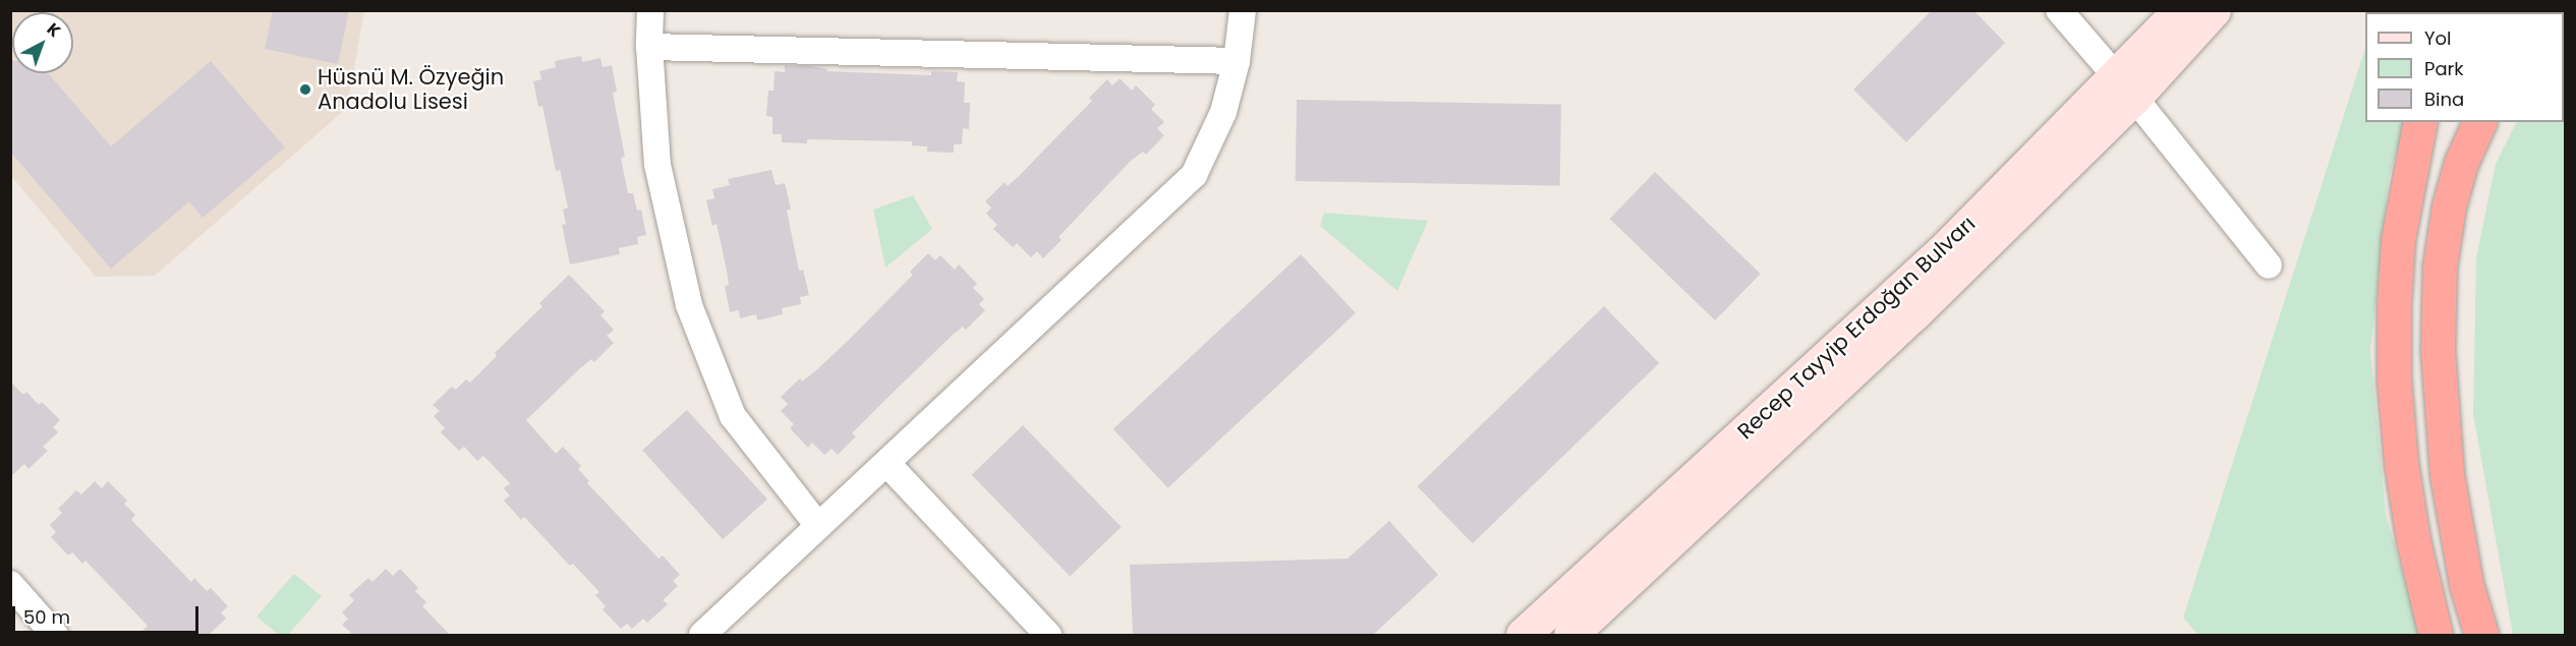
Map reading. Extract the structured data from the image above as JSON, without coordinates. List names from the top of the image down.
{
  "streets": {
    "street": ["Recep Tayyip Erdoğan Bulvarı"]
  },
  "places": ["Hüsnü M. Özyeğin Anadolu Lisesi"],
  "legend": ["Yol", "Park", "Bina"],
  "scale_bar": "50 m",
  "north": "top right"
}
